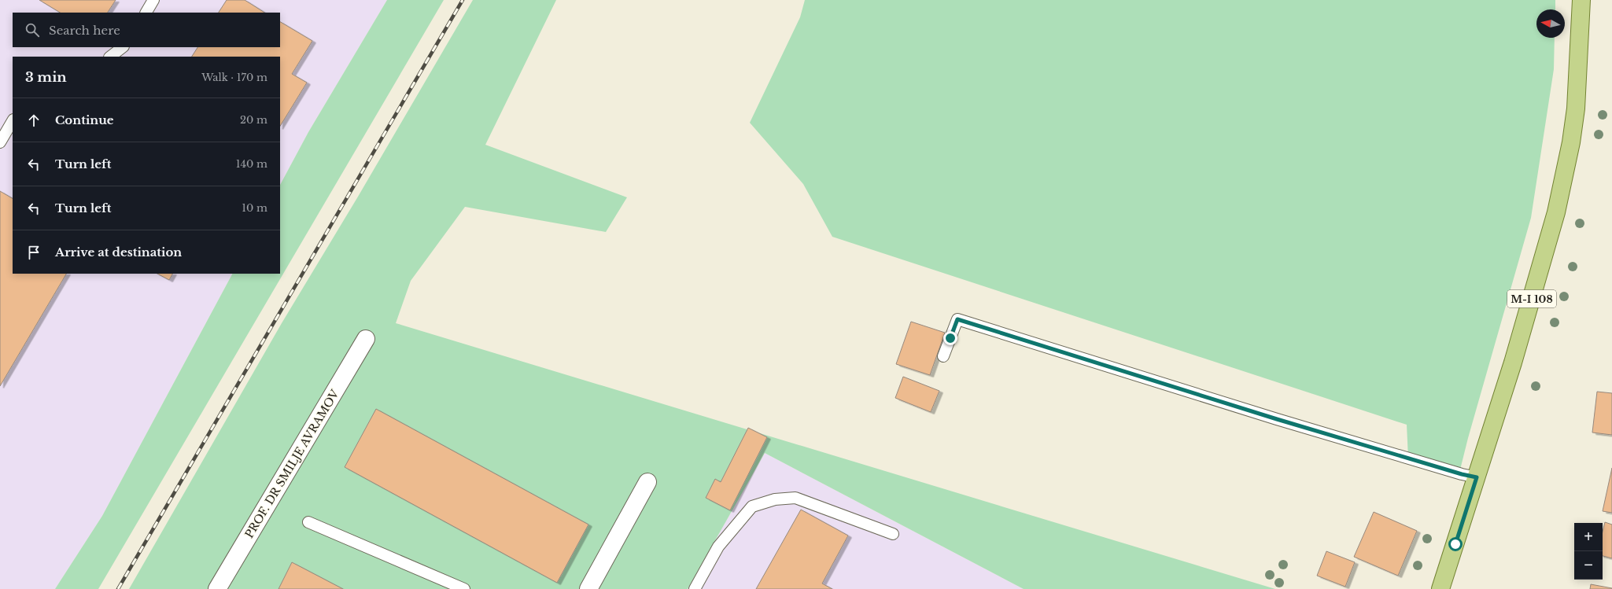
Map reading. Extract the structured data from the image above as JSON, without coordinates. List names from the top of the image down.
{
  "streets": {
    "main road": ["M-I 108"],
    "street": ["PROF. DR SMILJE AVRAMOV"]
  },
  "north": "left",
  "page": {
    "search": "Search here",
    "heading": ["3 min", "Walk · 170 m"],
    "list": [
      ["Continue", "20 m"],
      ["Turn left", "140 m"],
      ["Turn left", "10 m"],
      "Arrive at destination"
    ],
    "map_buttons": ["+", "−"]
  }
}
